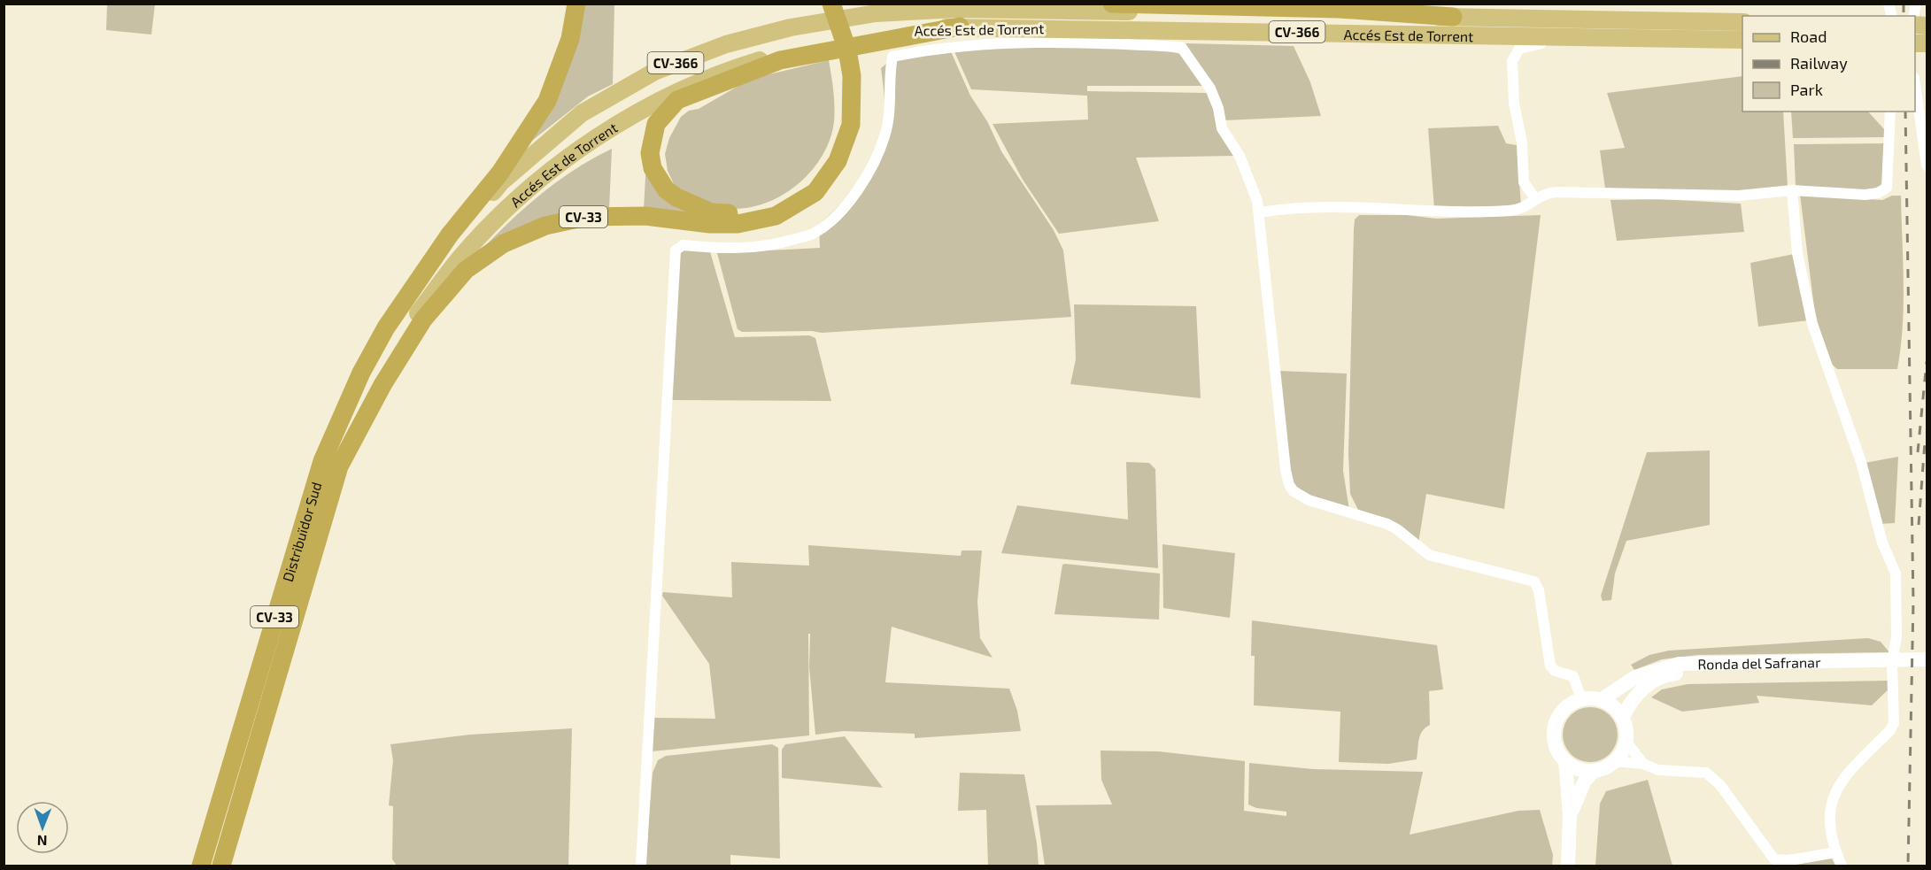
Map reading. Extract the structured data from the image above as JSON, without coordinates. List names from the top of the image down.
{
  "streets": {
    "highway": ["CV-33", "Distribuïdor Sud"],
    "main road": ["Accés Est de Torrent", "CV-366"],
    "street": ["Ronda del Safranar"]
  },
  "crossings": [
    ["Accés Est de Torrent", "CV-33"],
    ["Accés Est de Torrent", "Distribuïdor Sud"],
    ["CV-33", "Distribuïdor Sud"]
  ],
  "legend": ["Road", "Railway", "Park"],
  "north": "bottom"
}
